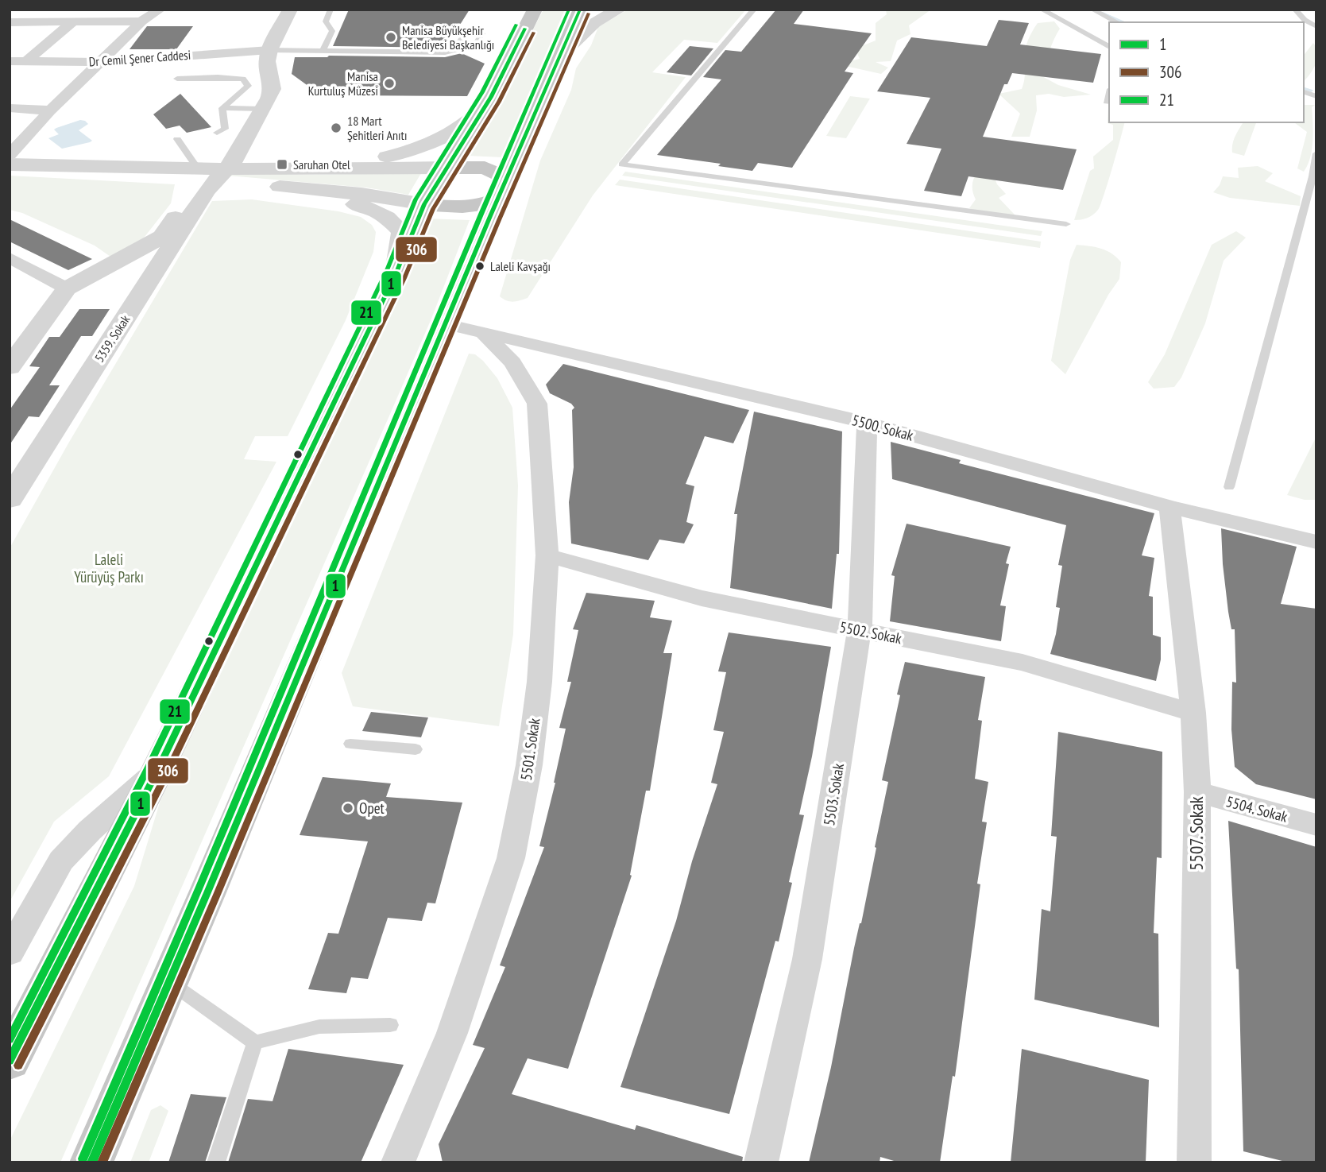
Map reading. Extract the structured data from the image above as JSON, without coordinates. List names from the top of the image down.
{
  "streets": {
    "street": [
      "Dr Cemil Şener Caddesi",
      "5359. Sokak",
      "5500. Sokak",
      "5502. Sokak",
      "5501. Sokak",
      "5503. Sokak",
      "5504. Sokak",
      "5507. Sokak"
    ]
  },
  "crossings": [
    ["5500. Sokak", "5501. Sokak"],
    ["5500. Sokak", "5503. Sokak"],
    ["5500. Sokak", "5507. Sokak"],
    ["5502. Sokak", "5501. Sokak"],
    ["5502. Sokak", "5503. Sokak"],
    ["5502. Sokak", "5507. Sokak"],
    ["5504. Sokak", "5507. Sokak"]
  ],
  "parks": ["Laleli Yürüyüş Parkı"],
  "places": {
    "other": [
      "Manisa Büyükşehir Belediyesi Başkanlığı",
      "Manisa Kurtuluş Müzesi",
      "18 Mart Şehitleri Anıtı",
      "Laleli Kavşağı",
      "Opet"
    ],
    "transit": ["Saruhan Otel"]
  },
  "lines": ["transit line 1", "transit line 21", "transit line 306"],
  "legend": ["1", "306", "21"]
}
